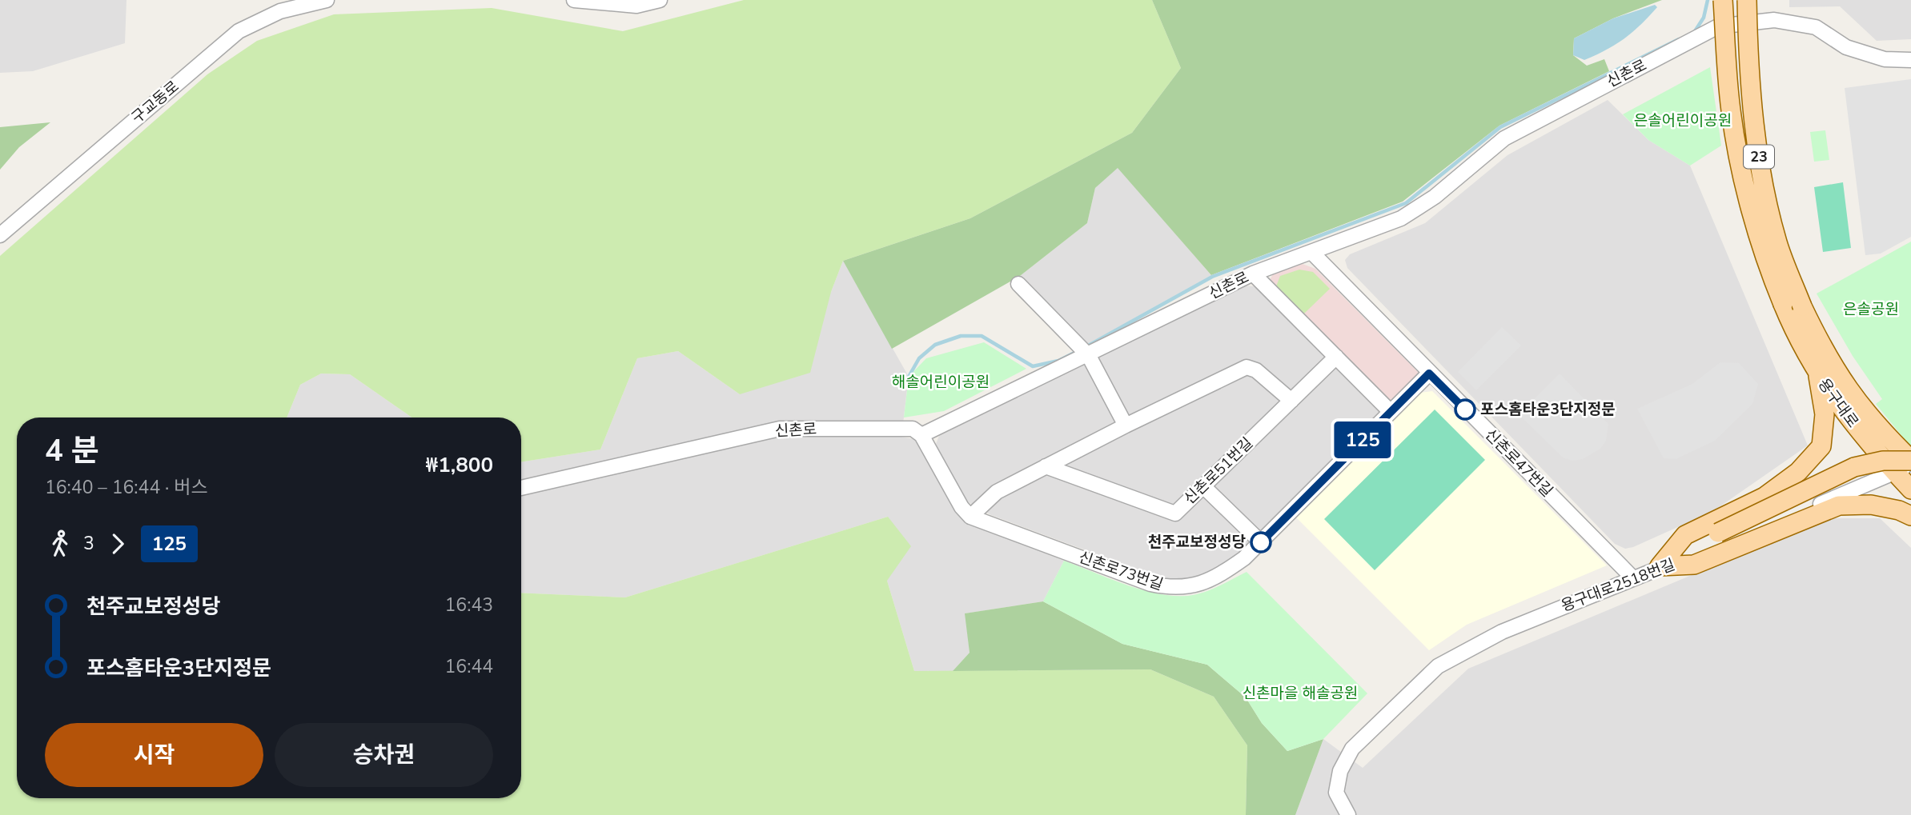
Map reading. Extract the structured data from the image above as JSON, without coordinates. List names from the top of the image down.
{
  "streets": {
    "main road": ["23", "용구대로"],
    "street": [
      "신촌로",
      "구교동로",
      "신촌로47번길",
      "신촌로51번길",
      "신촌로73번길",
      "용구대로2518번길"
    ]
  },
  "crossings": [
    ["신촌로", "신촌로47번길"],
    ["용구대로", "용구대로2518번길"],
    ["신촌로47번길", "신촌로73번길"],
    ["신촌로47번길", "용구대로2518번길"]
  ],
  "parks": [
    "은솔어린이공원",
    "은솔공원",
    "해솔어린이공원",
    "신촌마을 해솔공원"
  ],
  "places": ["포스홈타운3단지정문", "천주교보정성당"],
  "lines": ["bus line 125"],
  "page": {
    "on_map": "125",
    "heading": ["4 분", "16:40 – 16:44 · 버스", "₩1,800"],
    "legs": ["3", "125"],
    "list": [
      {
        "name": "천주교보정성당",
        "value": "16:43"
      },
      {
        "name": "포스홈타운3단지정문",
        "value": "16:44"
      }
    ],
    "buttons": ["시작", "승차권"]
  }
}
